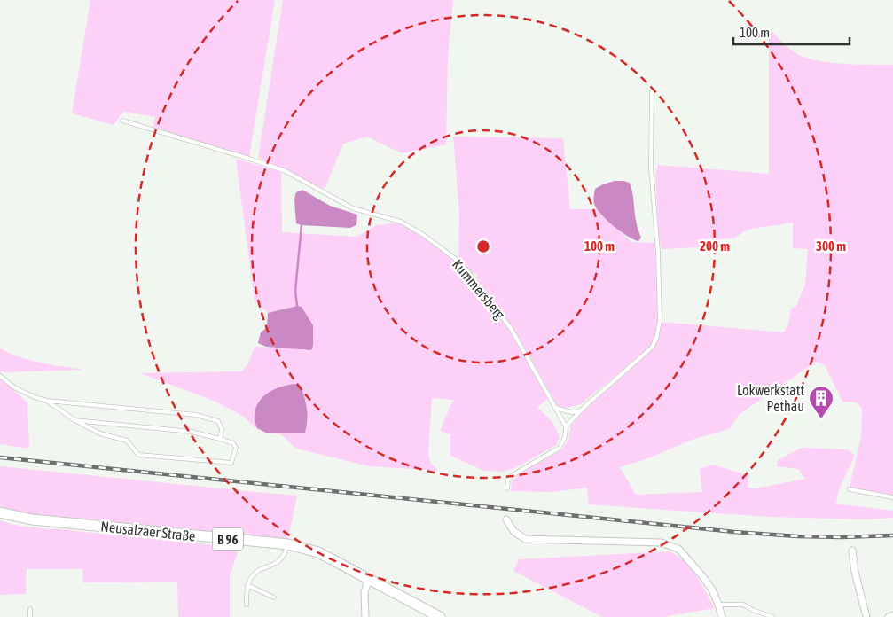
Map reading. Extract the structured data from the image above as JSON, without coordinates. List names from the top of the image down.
{
  "streets": {
    "main road": ["Neusalzaer Straße", "B 96"],
    "lane": ["Kummersberg"]
  },
  "places": {
    "building": ["Lokwerkstatt Pethau"]
  },
  "scale_bar": "100 m",
  "rings": ["100 m", "200 m", "300 m"]
}
